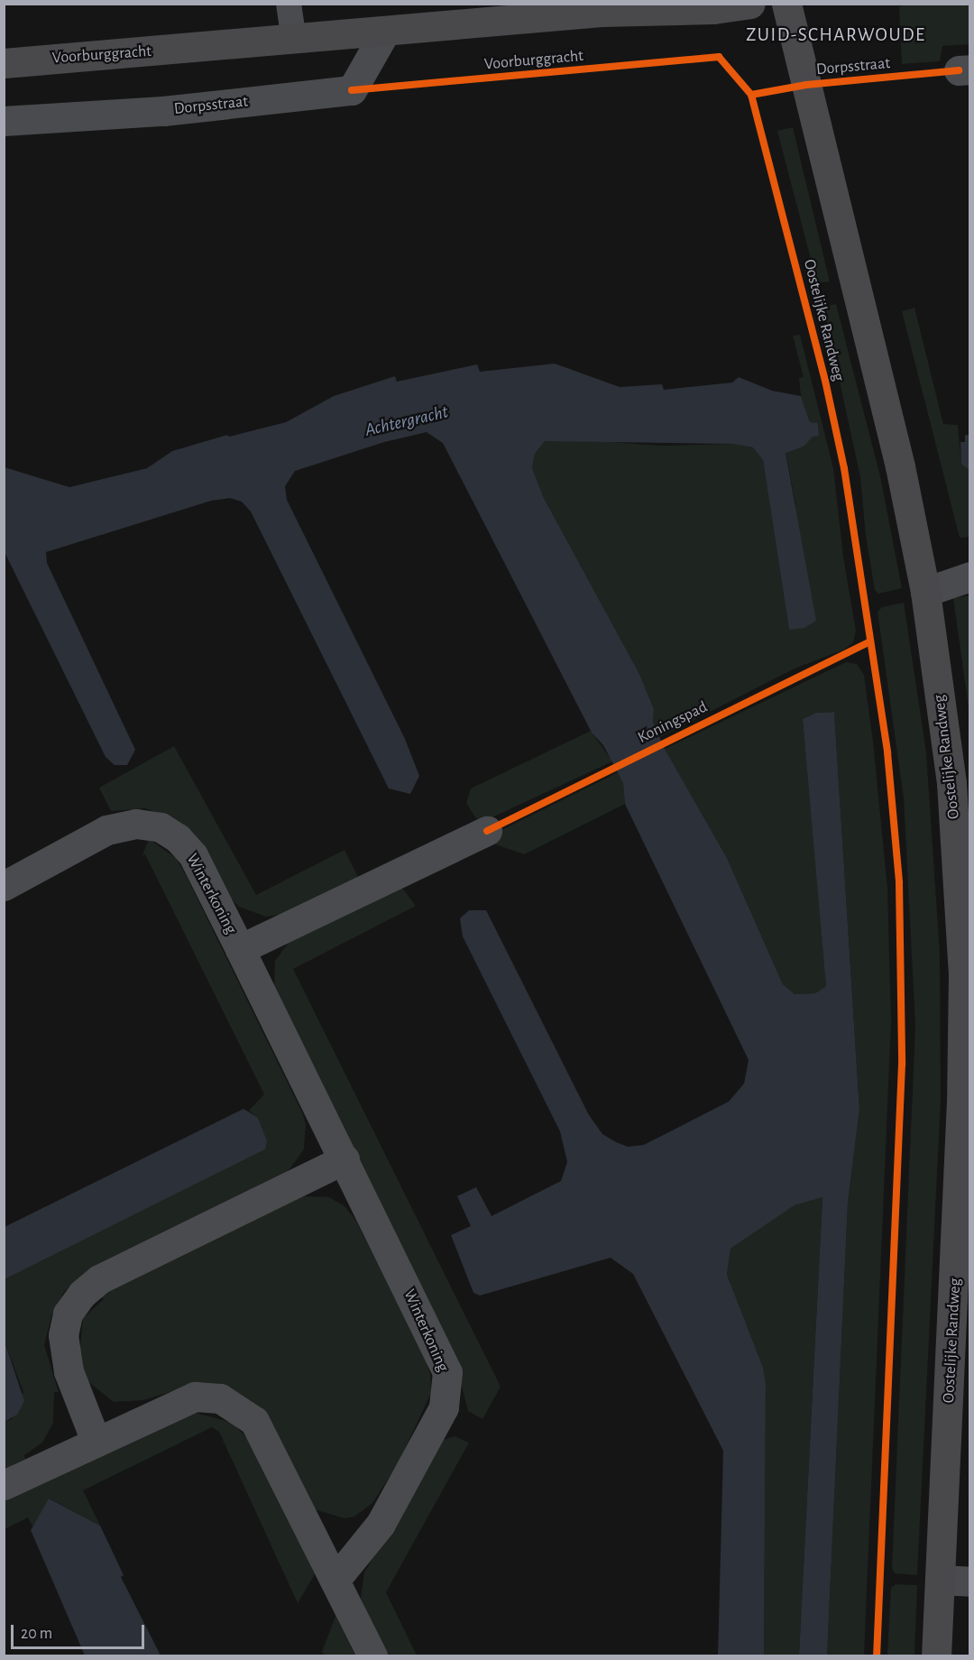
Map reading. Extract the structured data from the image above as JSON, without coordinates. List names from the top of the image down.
{
  "streets": {
    "street": [
      "Voorburggracht",
      "Dorpsstraat",
      "Oostelijke Randweg",
      "Winterkoning"
    ],
    "cycle path": ["Koningspad"]
  },
  "crossings": [
    ["Voorburggracht", "Dorpsstraat"]
  ],
  "districts": ["ZUID-SCHARWOUDE"],
  "water": ["Achtergracht"],
  "scale_bar": "20 m"
}
